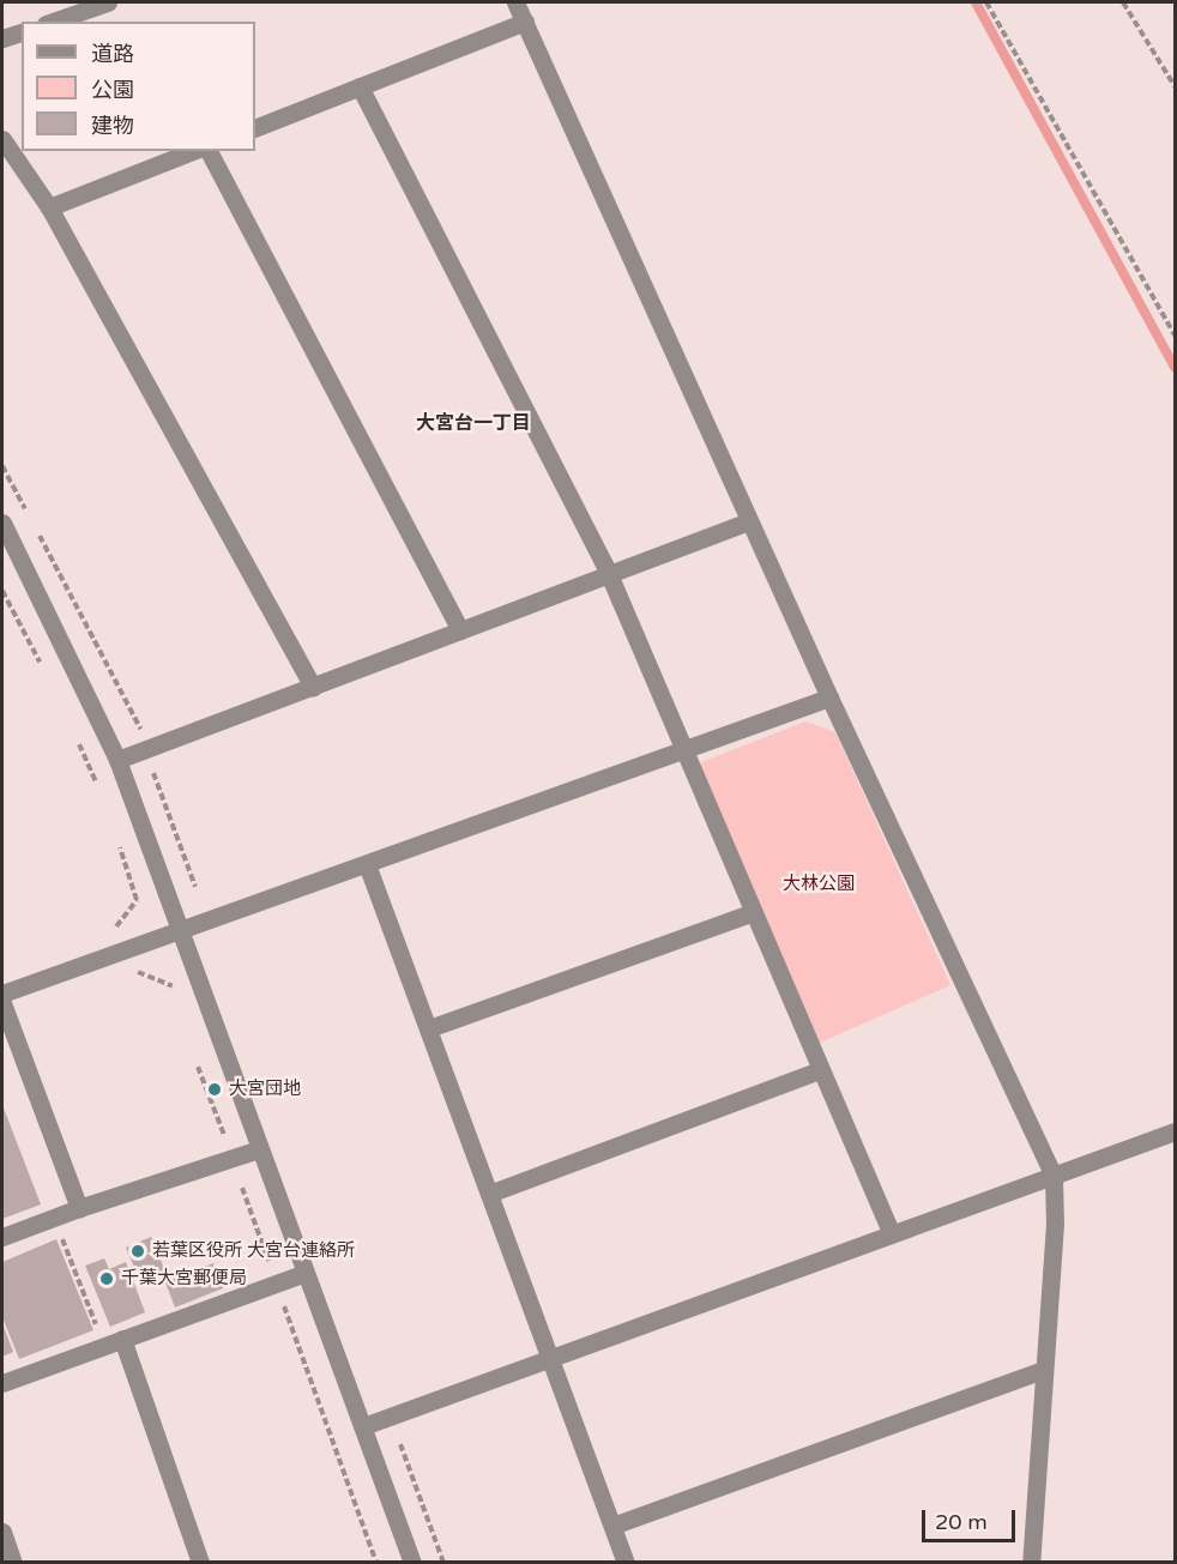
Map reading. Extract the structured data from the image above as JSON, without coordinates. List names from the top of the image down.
{
  "districts": ["大宮台一丁目"],
  "parks": ["大林公園"],
  "places": ["大宮団地", "若葉区役所 大宮台連絡所", "千葉大宮郵便局"],
  "legend": ["道路", "公園", "建物"],
  "scale_bar": "20 m"
}
